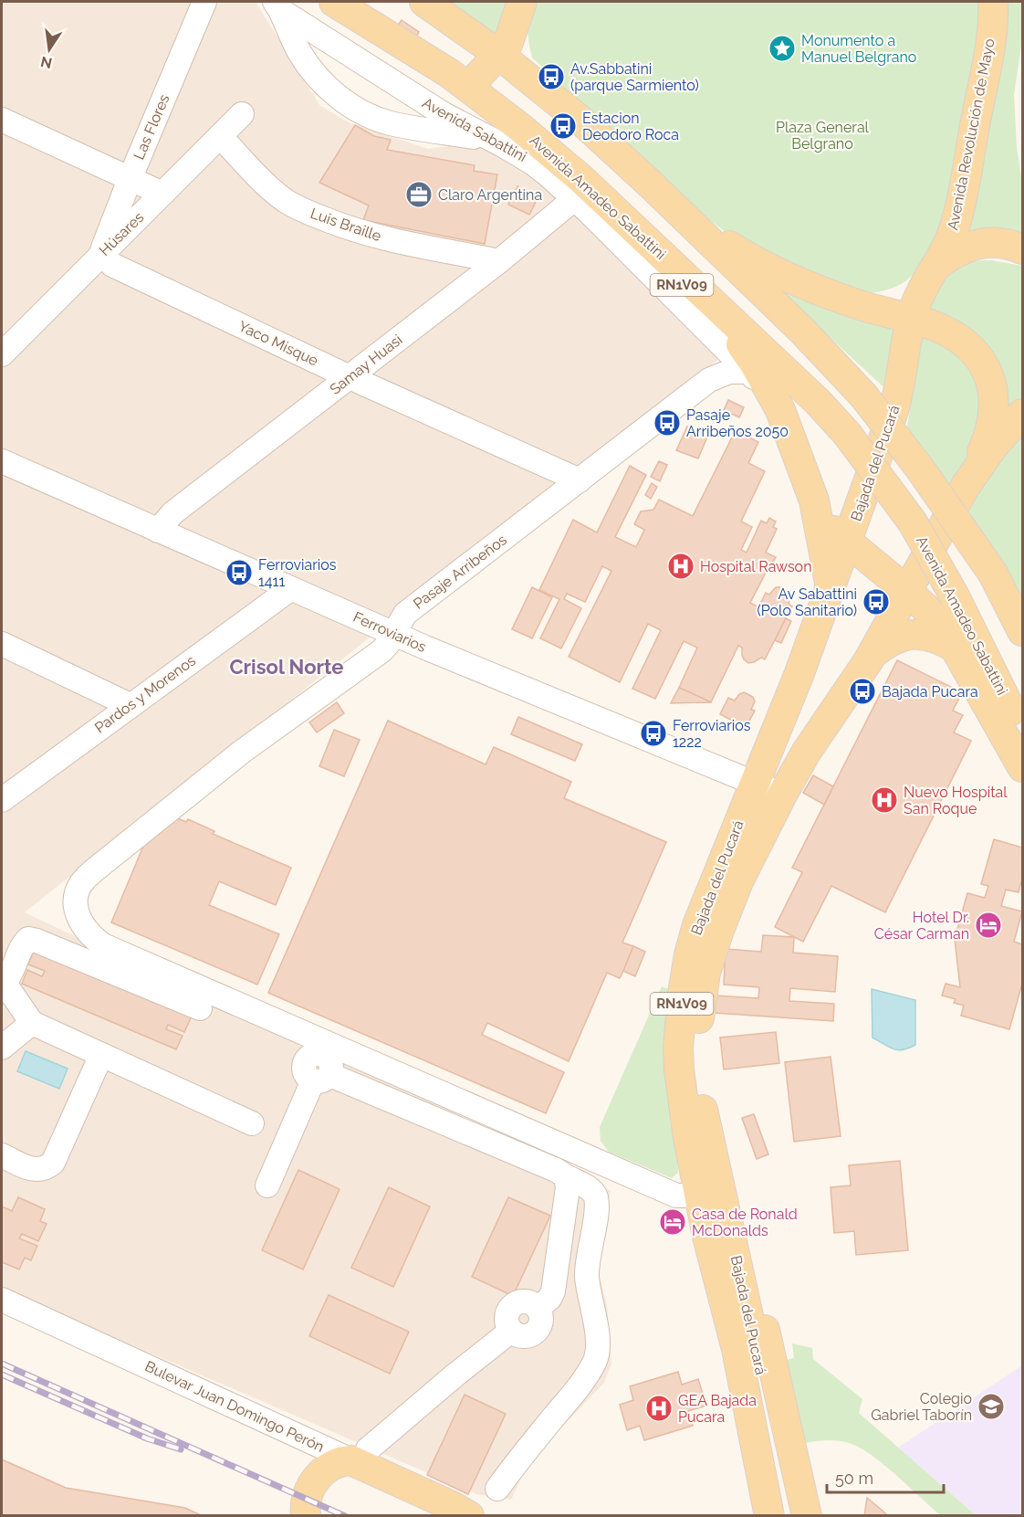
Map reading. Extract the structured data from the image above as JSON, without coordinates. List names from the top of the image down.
{
  "streets": {
    "main road": [
      "Avenida Revolución de Mayo",
      "Avenida Amadeo Sabattini",
      "RN1V09",
      "Bajada del Pucará",
      "Bulevar Juan Domingo Perón"
    ],
    "street": [
      "Las Flores",
      "Avenida Sabattini",
      "Luis Braille",
      "Húsares",
      "Yaco Misque",
      "Samay Huasi",
      "Pasaje Arribeños",
      "Ferroviarios",
      "Pardos y Morenos"
    ]
  },
  "crossings": [
    ["Las Flores", "Húsares"],
    ["Las Flores", "Yaco Misque"],
    ["Avenida Sabattini", "Avenida Amadeo Sabattini"],
    ["Avenida Sabattini", "RN1V09"],
    ["Avenida Sabattini", "Samay Huasi"],
    ["Avenida Sabattini", "Pasaje Arribeños"],
    ["Avenida Revolución de Mayo", "Bajada del Pucará"],
    ["Avenida Amadeo Sabattini", "RN1V09"],
    ["Avenida Amadeo Sabattini", "Samay Huasi"],
    ["Luis Braille", "Húsares"],
    ["Luis Braille", "Samay Huasi"],
    ["Húsares", "Yaco Misque"],
    ["RN1V09", "Samay Huasi"],
    ["RN1V09", "Bajada del Pucará"],
    ["Yaco Misque", "Samay Huasi"],
    ["Yaco Misque", "Pasaje Arribeños"],
    ["Samay Huasi", "Ferroviarios"],
    ["Bajada del Pucará", "Pasaje Arribeños"],
    ["Bajada del Pucará", "Ferroviarios"],
    ["Pasaje Arribeños", "Ferroviarios"],
    ["Ferroviarios", "Pardos y Morenos"]
  ],
  "districts": ["Crisol Norte"],
  "parks": ["Plaza General Belgrano"],
  "places": {
    "place": ["Monumento a Manuel Belgrano"],
    "bus stop": [
      "Av.Sabbatini (parque Sarmiento)",
      "Estacion Deodoro Roca",
      "Pasaje Arribeños 2050",
      "Ferroviarios 1411",
      "Av Sabattini (Polo Sanitario)",
      "Bajada Pucara",
      "Ferroviarios 1222"
    ],
    "office": ["Claro Argentina"],
    "hospital": ["Hospital Rawson", "Nuevo Hospital San Roque", "GEA Bajada Pucara"],
    "hotel": ["Hotel Dr. César Carman", "Casa de Ronald McDonalds"],
    "school or university": ["Colegio Gabriel Taborín"]
  },
  "scale_bar": "50 m",
  "north": "bottom"
}
